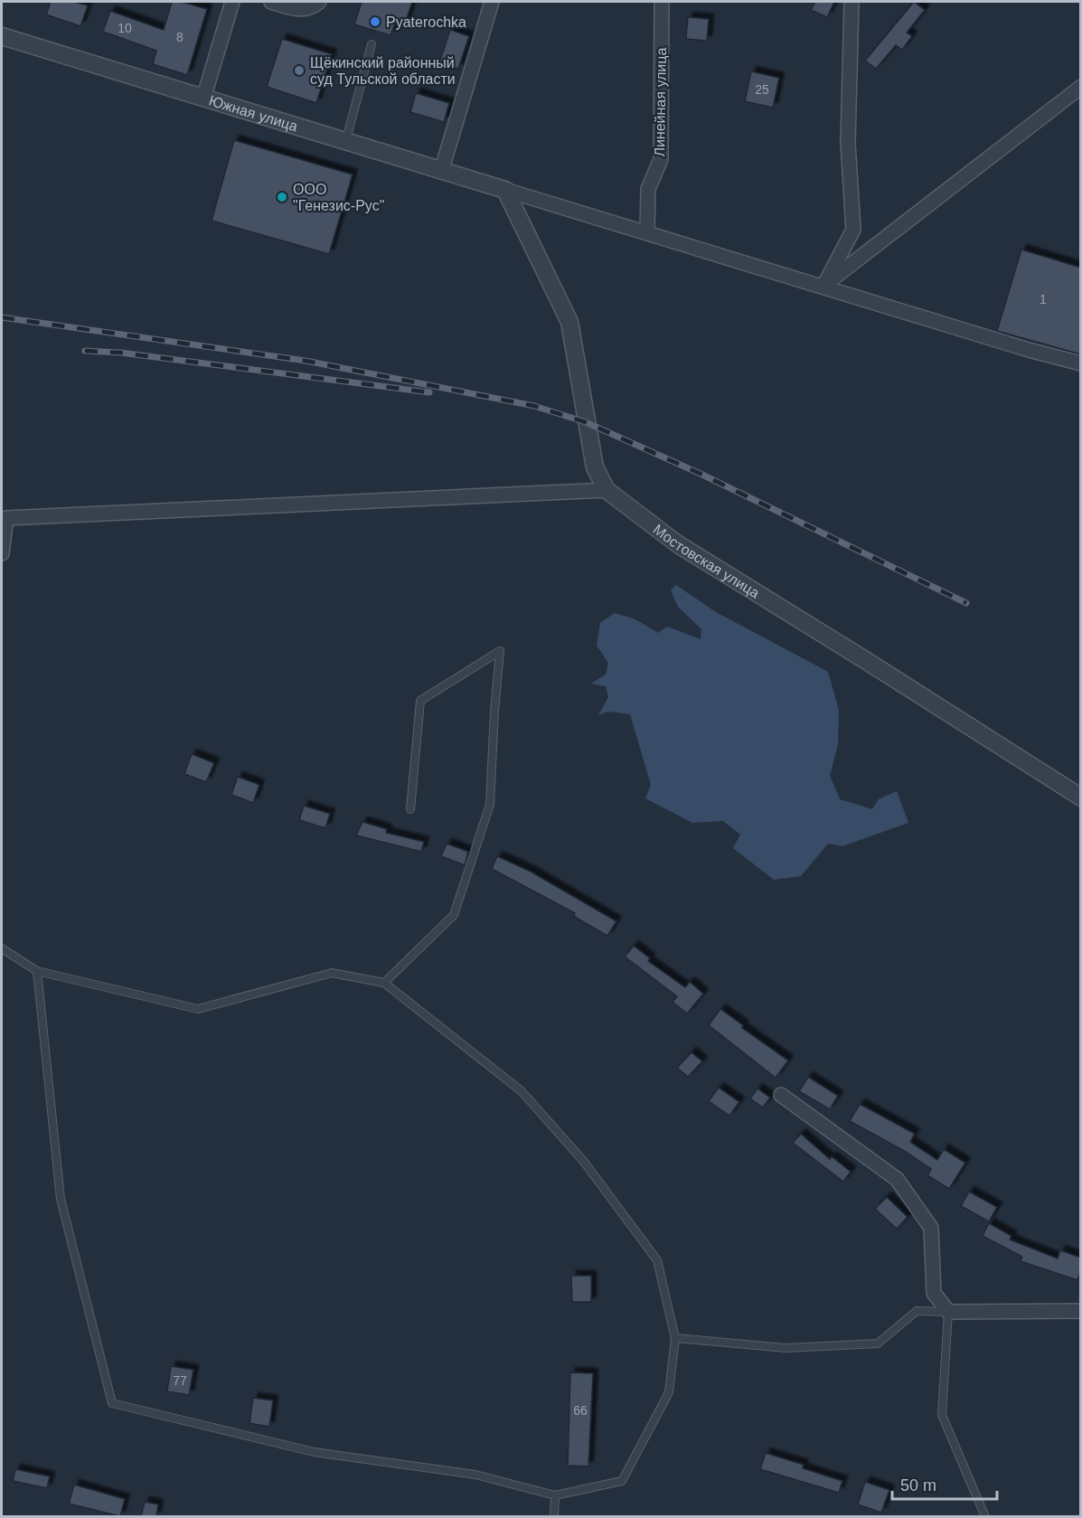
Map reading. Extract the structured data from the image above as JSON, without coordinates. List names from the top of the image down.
{
  "streets": {
    "street": ["Линейная улица", "Южная улица", "Мостовская улица"]
  },
  "crossings": [
    ["Южная улица", "Мостовская улица"]
  ],
  "places": ["Pyaterochka", "Щёкинский районный суд Тульской области", "ООО \"Генезис-Рус\""],
  "house_numbers": [
    "10",
    "8",
    "25",
    "1",
    "77",
    "66"
  ],
  "scale_bar": "50 m"
}
